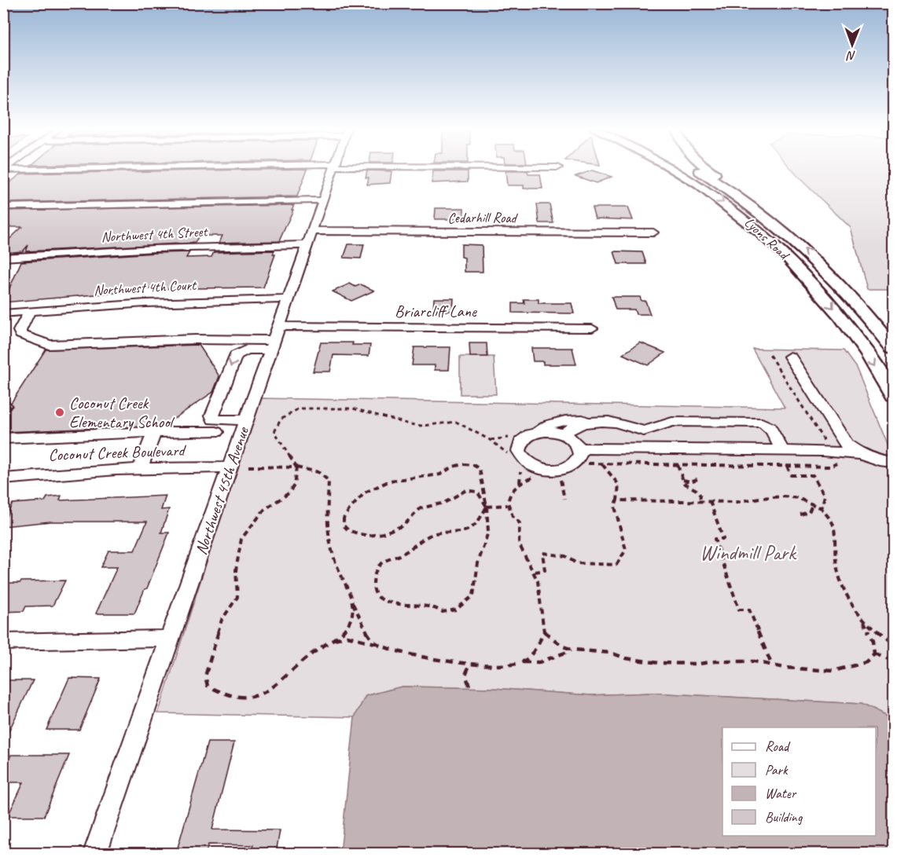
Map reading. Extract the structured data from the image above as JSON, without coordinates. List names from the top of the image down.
{
  "streets": {
    "main road": ["Lyons Road"],
    "street": [
      "Cedarhill Road",
      "Northwest 4th Street",
      "Northwest 4th Court",
      "Briarcliff Lane",
      "Coconut Creek Boulevard",
      "Northwest 45th Avenue"
    ]
  },
  "crossings": [
    ["Cedarhill Road", "Northwest 45th Avenue"],
    ["Northwest 4th Street", "Northwest 45th Avenue"],
    ["Northwest 4th Court", "Northwest 45th Avenue"],
    ["Briarcliff Lane", "Northwest 45th Avenue"],
    ["Coconut Creek Boulevard", "Northwest 45th Avenue"]
  ],
  "parks": ["Windmill Park"],
  "places": ["Coconut Creek Elementary School"],
  "legend": [
    "Road",
    "Park",
    "Water",
    "Building"
  ],
  "north": "bottom"
}
